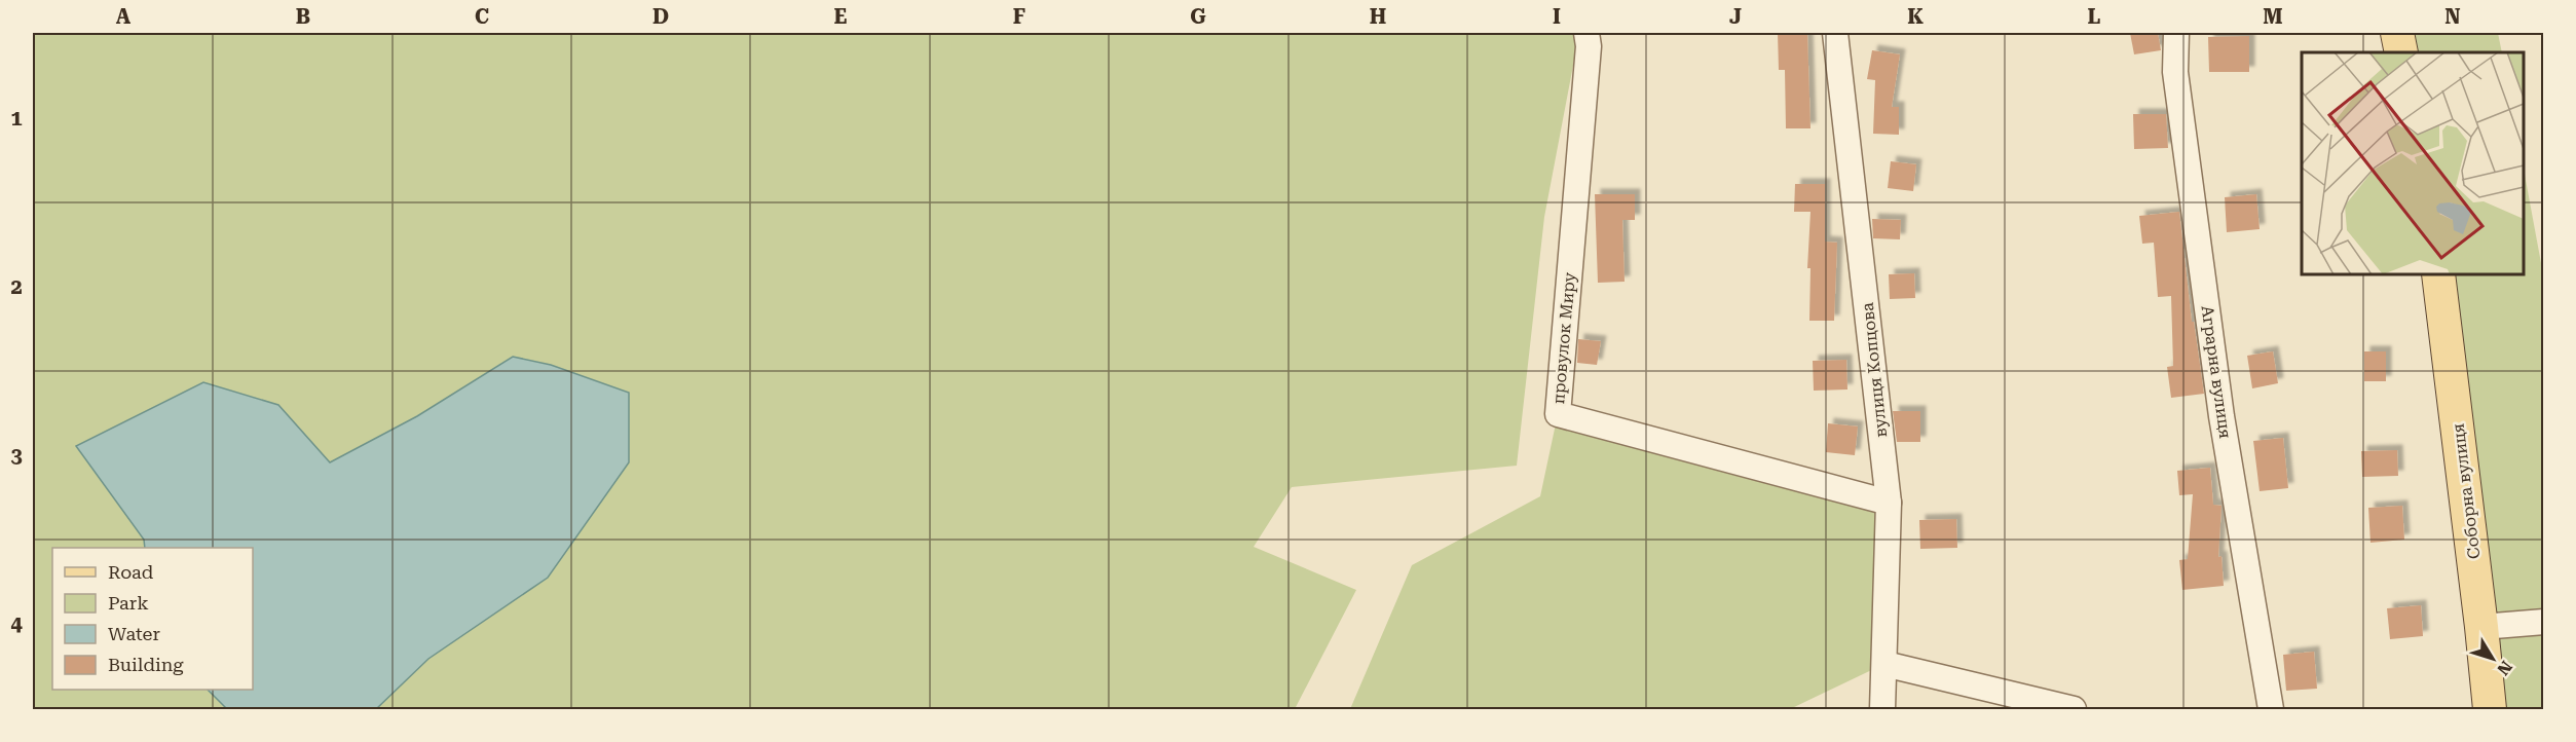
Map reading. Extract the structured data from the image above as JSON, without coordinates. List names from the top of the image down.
{
  "streets": {
    "main road": ["Соборна вулиця"],
    "street": ["провулок Миру", "вулиця Копцова", "Аграрна вулиця"]
  },
  "crossings": [
    ["провулок Миру", "вулиця Копцова"]
  ],
  "legend": [
    "Road",
    "Park",
    "Water",
    "Building"
  ],
  "north": "bottom right",
  "grid": {
    "columns": [
      "A",
      "B",
      "C",
      "D",
      "E",
      "F",
      "G",
      "H",
      "I",
      "J",
      "K",
      "L",
      "M",
      "N"
    ],
    "rows": [
      "1",
      "2",
      "3",
      "4"
    ]
  }
}
